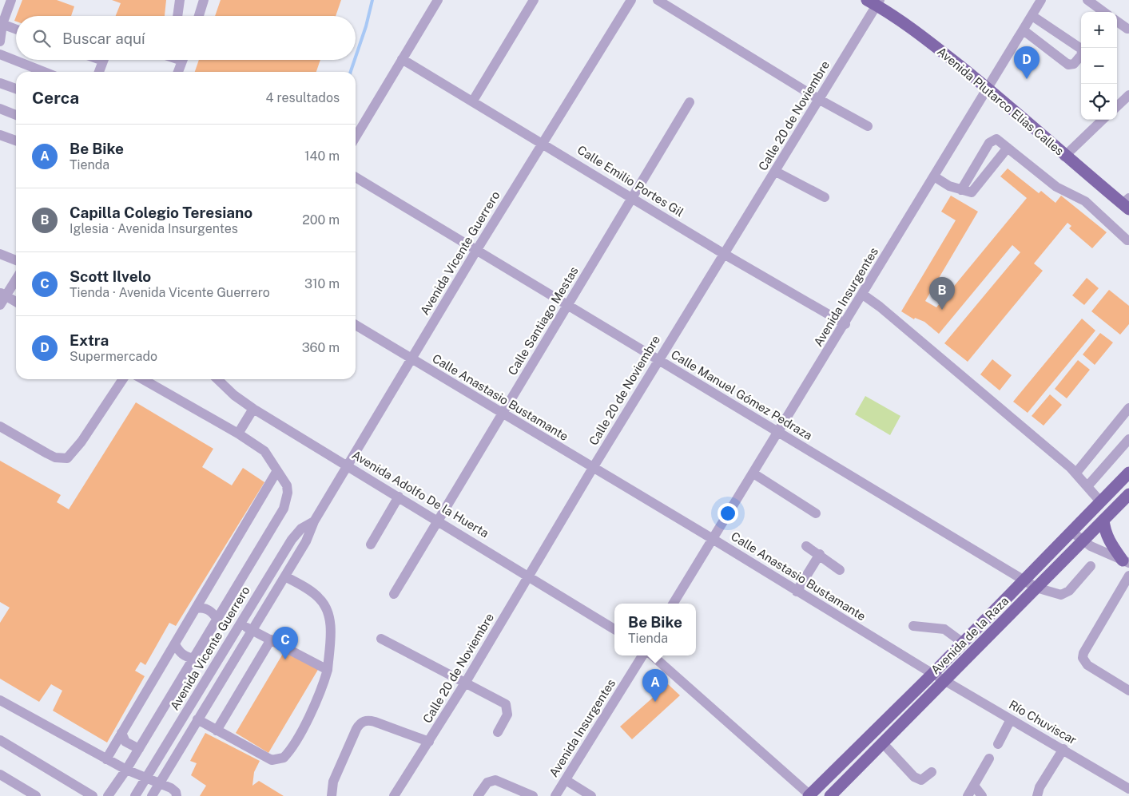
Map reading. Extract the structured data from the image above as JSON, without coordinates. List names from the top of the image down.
{
  "streets": {
    "main road": ["Avenida Plutarco Elías Calles", "Avenida de la Raza"],
    "street": [
      "Calle 20 de Noviembre",
      "Calle Emilio Portes Gil",
      "Avenida Vicente Guerrero",
      "Avenida Insurgentes",
      "Calle Santiago Mestas",
      "Calle Manuel Gómez Pedraza",
      "Calle Anastasio Bustamante",
      "Avenida Adolfo De la Huerta",
      "Río Chuviscar"
    ]
  },
  "crossings": [
    ["Avenida Plutarco Elías Calles", "Calle 20 de Noviembre"],
    ["Avenida Plutarco Elías Calles", "Avenida Insurgentes"],
    ["Calle 20 de Noviembre", "Calle Emilio Portes Gil"],
    ["Calle 20 de Noviembre", "Calle Manuel Gómez Pedraza"],
    ["Calle 20 de Noviembre", "Calle Anastasio Bustamante"],
    ["Calle 20 de Noviembre", "Avenida Adolfo De la Huerta"],
    ["Calle Emilio Portes Gil", "Avenida Vicente Guerrero"],
    ["Calle Emilio Portes Gil", "Avenida Insurgentes"],
    ["Calle Emilio Portes Gil", "Calle Santiago Mestas"],
    ["Avenida Vicente Guerrero", "Calle Manuel Gómez Pedraza"],
    ["Avenida Vicente Guerrero", "Calle Anastasio Bustamante"],
    ["Avenida Vicente Guerrero", "Avenida Adolfo De la Huerta"],
    ["Avenida Insurgentes", "Calle Manuel Gómez Pedraza"],
    ["Avenida Insurgentes", "Calle Anastasio Bustamante"],
    ["Calle Santiago Mestas", "Calle Manuel Gómez Pedraza"],
    ["Calle Santiago Mestas", "Calle Anastasio Bustamante"],
    ["Calle Santiago Mestas", "Avenida Adolfo De la Huerta"],
    ["Calle Manuel Gómez Pedraza", "Avenida de la Raza"],
    ["Calle Anastasio Bustamante", "Avenida de la Raza"],
    ["Calle Anastasio Bustamante", "Río Chuviscar"],
    ["Avenida de la Raza", "Río Chuviscar"]
  ],
  "page": {
    "map_buttons": ["+", "−"],
    "search": "Buscar aquí",
    "pins": [
      "D",
      "B",
      "C",
      "A"
    ],
    "heading": ["Cerca", "4 resultados"],
    "list": [
      {
        "mark": "A",
        "name": "Be Bike",
        "note": "Tienda",
        "value": "140 m"
      },
      {
        "mark": "B",
        "name": "Capilla Colegio Teresiano",
        "note": "Iglesia · Avenida Insurgentes",
        "value": "200 m"
      },
      {
        "mark": "C",
        "name": "Scott Ilvelo",
        "note": "Tienda · Avenida Vicente Guerrero",
        "value": "310 m"
      },
      {
        "mark": "D",
        "name": "Extra",
        "note": "Supermercado",
        "value": "360 m"
      }
    ],
    "popup": ["Be Bike", "Tienda"]
  }
}
